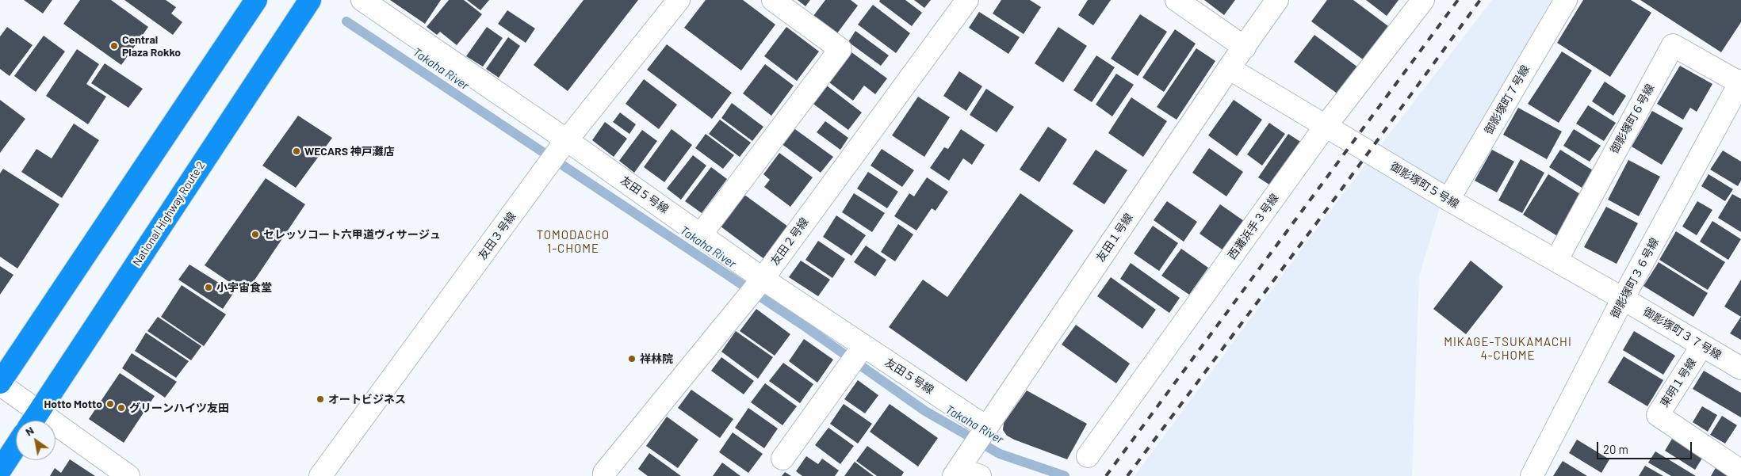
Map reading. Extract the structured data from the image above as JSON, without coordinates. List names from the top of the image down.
{
  "streets": {
    "highway": ["National Highway Route 2"],
    "street": [
      "御影塚町７号線",
      "御影塚町６号線",
      "御影塚町５号線",
      "友田５号線",
      "西灘浜手３号線",
      "友田３号線",
      "友田１号線",
      "友田２号線",
      "御影塚町３６号線",
      "御影塚町３７号線",
      "東明１号線"
    ]
  },
  "crossings": [
    ["御影塚町７号線", "御影塚町５号線"],
    ["御影塚町６号線", "御影塚町５号線"],
    ["御影塚町６号線", "御影塚町３６号線"],
    ["御影塚町５号線", "西灘浜手３号線"],
    ["御影塚町５号線", "友田１号線"],
    ["御影塚町５号線", "御影塚町３６号線"],
    ["御影塚町５号線", "御影塚町３７号線"],
    ["友田５号線", "友田３号線"],
    ["友田５号線", "友田１号線"],
    ["友田５号線", "友田２号線"],
    ["御影塚町３６号線", "御影塚町３７号線"],
    ["御影塚町３７号線", "東明１号線"]
  ],
  "districts": ["TOMODACHO 1-CHOME", "MIKAGE-TSUKAMACHI 4-CHOME"],
  "water": ["Takaha River"],
  "places": [
    "Central Plaza Rokko",
    "WECARS 神戸灘店",
    "セレッソコート六甲道ヴィサージュ",
    "小宇宙食堂",
    "祥林院",
    "オートビジネス",
    "Hotto Motto",
    "グリーンハイツ友田"
  ],
  "scale_bar": "20 m",
  "north": "top left"
}
